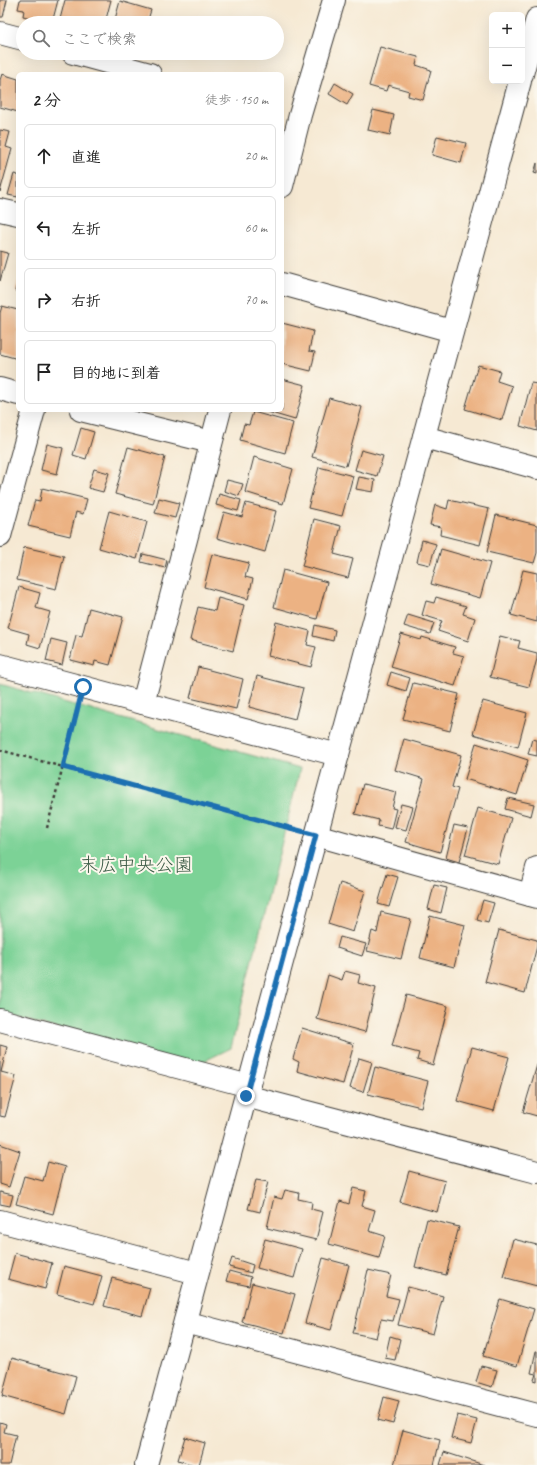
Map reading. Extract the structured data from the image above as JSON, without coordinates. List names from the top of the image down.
{
  "parks": ["末広中央公園"],
  "page": {
    "map_buttons": ["+", "−"],
    "search": "ここで検索",
    "heading": ["2 分", "徒歩 · 150 m"],
    "list": [
      ["直進", "20 m"],
      ["左折", "60 m"],
      ["右折", "70 m"],
      "目的地に到着"
    ]
  }
}
